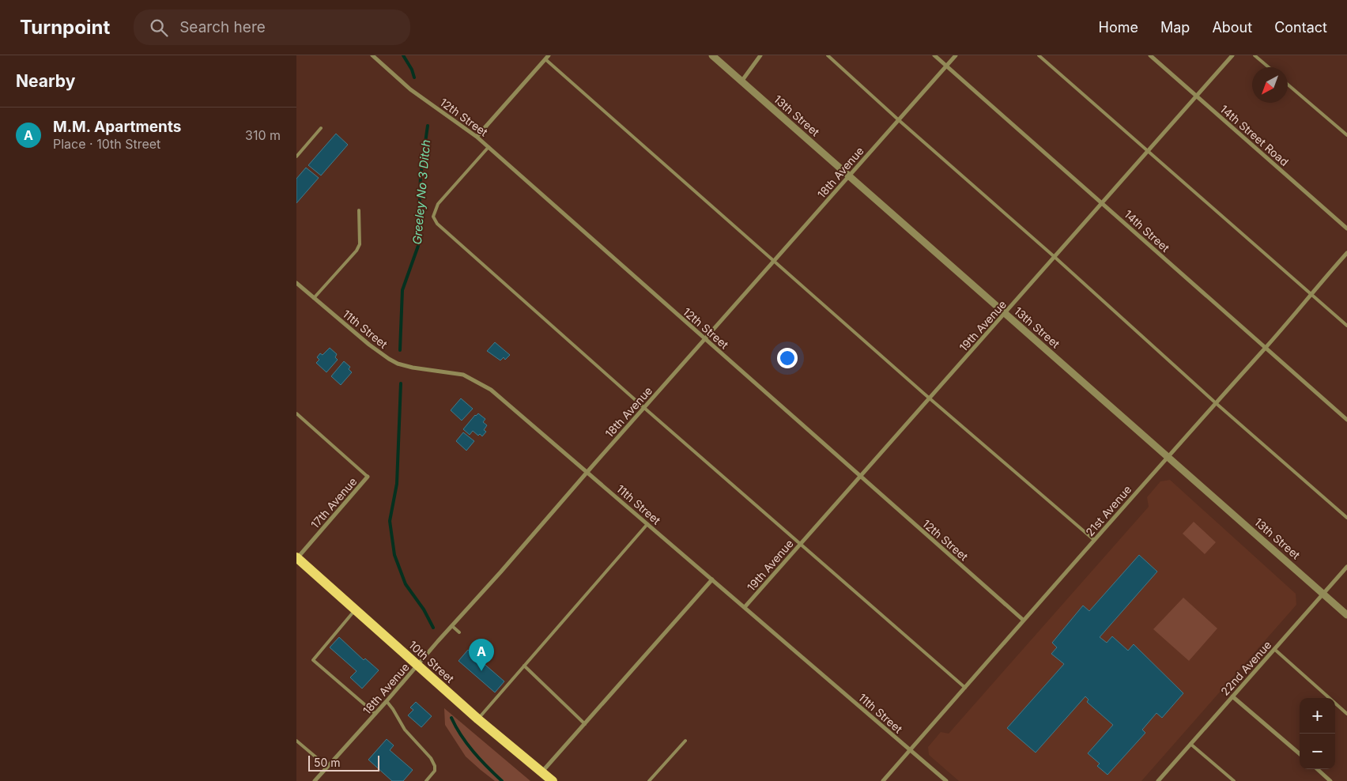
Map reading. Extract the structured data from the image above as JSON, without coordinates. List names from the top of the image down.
{
  "streets": {
    "main road": ["10th Street"],
    "street": [
      "13th Street",
      "12th Street",
      "14th Street Road",
      "18th Avenue",
      "14th Street",
      "19th Avenue",
      "11th Street",
      "17th Avenue",
      "21st Avenue",
      "22nd Avenue"
    ]
  },
  "crossings": [
    ["13th Street", "18th Avenue"],
    ["13th Street", "19th Avenue"],
    ["13th Street", "21st Avenue"],
    ["13th Street", "22nd Avenue"],
    ["12th Street", "18th Avenue"],
    ["12th Street", "19th Avenue"],
    ["12th Street", "21st Avenue"],
    ["14th Street Road", "19th Avenue"],
    ["18th Avenue", "14th Street"],
    ["18th Avenue", "11th Street"],
    ["18th Avenue", "10th Street"],
    ["14th Street", "19th Avenue"],
    ["14th Street", "21st Avenue"],
    ["19th Avenue", "11th Street"],
    ["11th Street", "21st Avenue"],
    ["17th Avenue", "10th Street"]
  ],
  "water": ["Greeley No 3 Ditch"],
  "scale_bar": "50 m",
  "north": "bottom left",
  "page": {
    "header": "Turnpoint",
    "search": "Search here",
    "nav": [
      "Home",
      "Map",
      "About",
      "Contact"
    ],
    "heading": "Nearby",
    "list": [
      {
        "mark": "A",
        "name": "M.M. Apartments",
        "note": "Place · 10th Street",
        "value": "310 m"
      }
    ],
    "pins": "A",
    "map_buttons": ["+", "−"],
    "scale": "50 m"
  }
}
